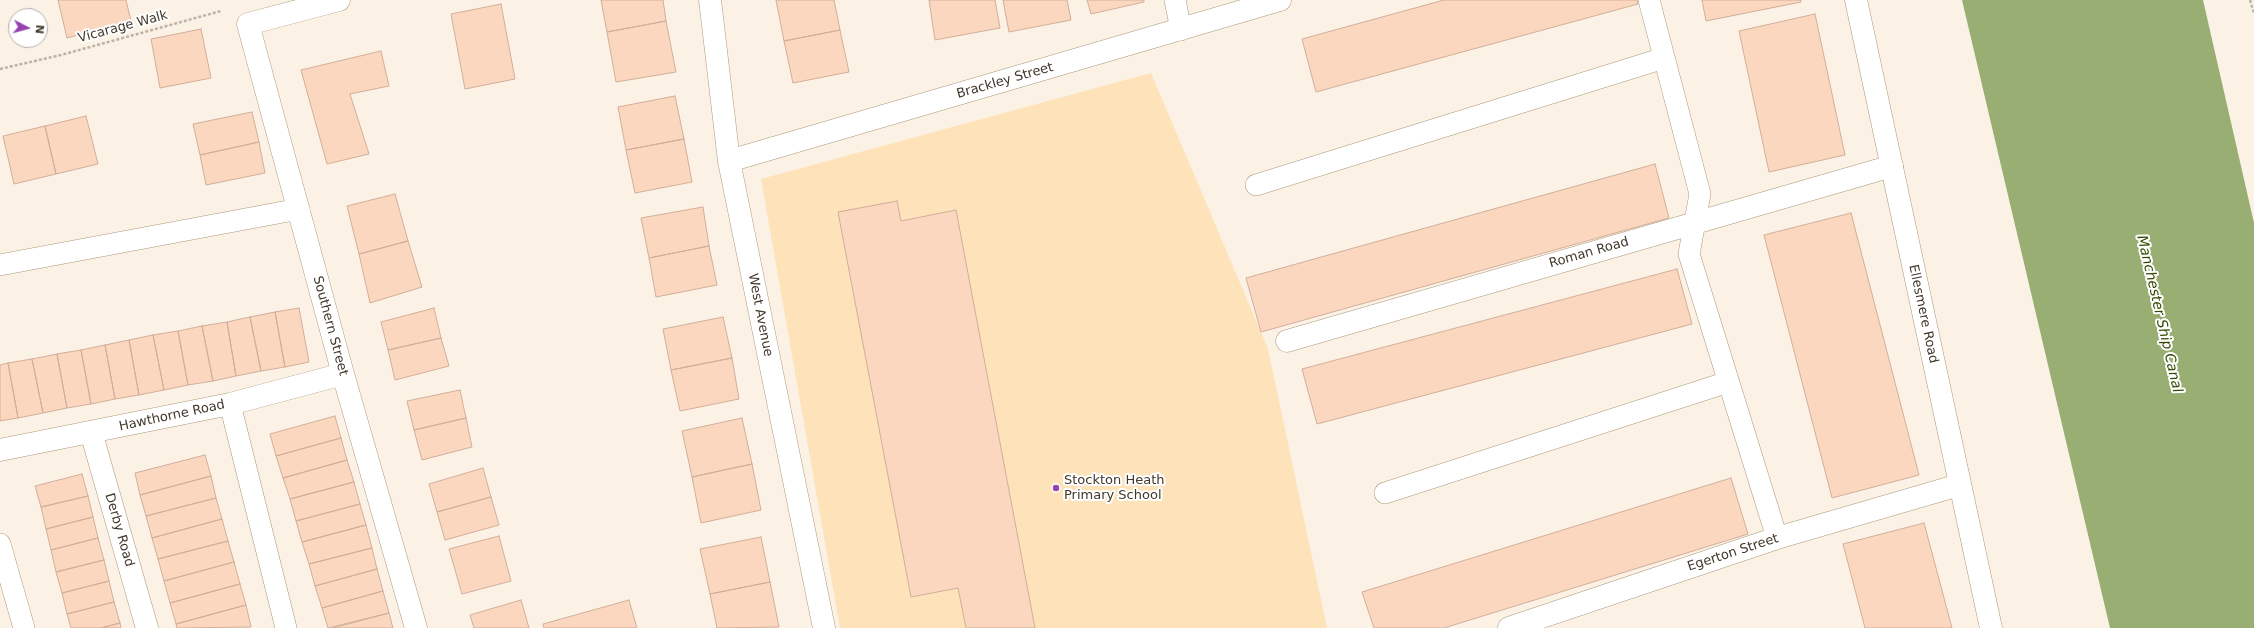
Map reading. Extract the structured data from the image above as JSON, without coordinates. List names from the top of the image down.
{
  "streets": {
    "street": [
      "Brackley Street",
      "Roman Road",
      "Ellesmere Road",
      "West Avenue",
      "Southern Street",
      "Hawthorne Road",
      "Derby Road",
      "Egerton Street"
    ],
    "path": ["Vicarage Walk"]
  },
  "crossings": [
    ["Vicarage Walk", "Southern Street"],
    ["Brackley Street", "West Avenue"],
    ["Roman Road", "Ellesmere Road"],
    ["Ellesmere Road", "Egerton Street"],
    ["Southern Street", "Hawthorne Road"],
    ["Hawthorne Road", "Derby Road"]
  ],
  "water": ["Manchester Ship Canal"],
  "places": ["Stockton Heath Primary School"],
  "north": "right"
}
